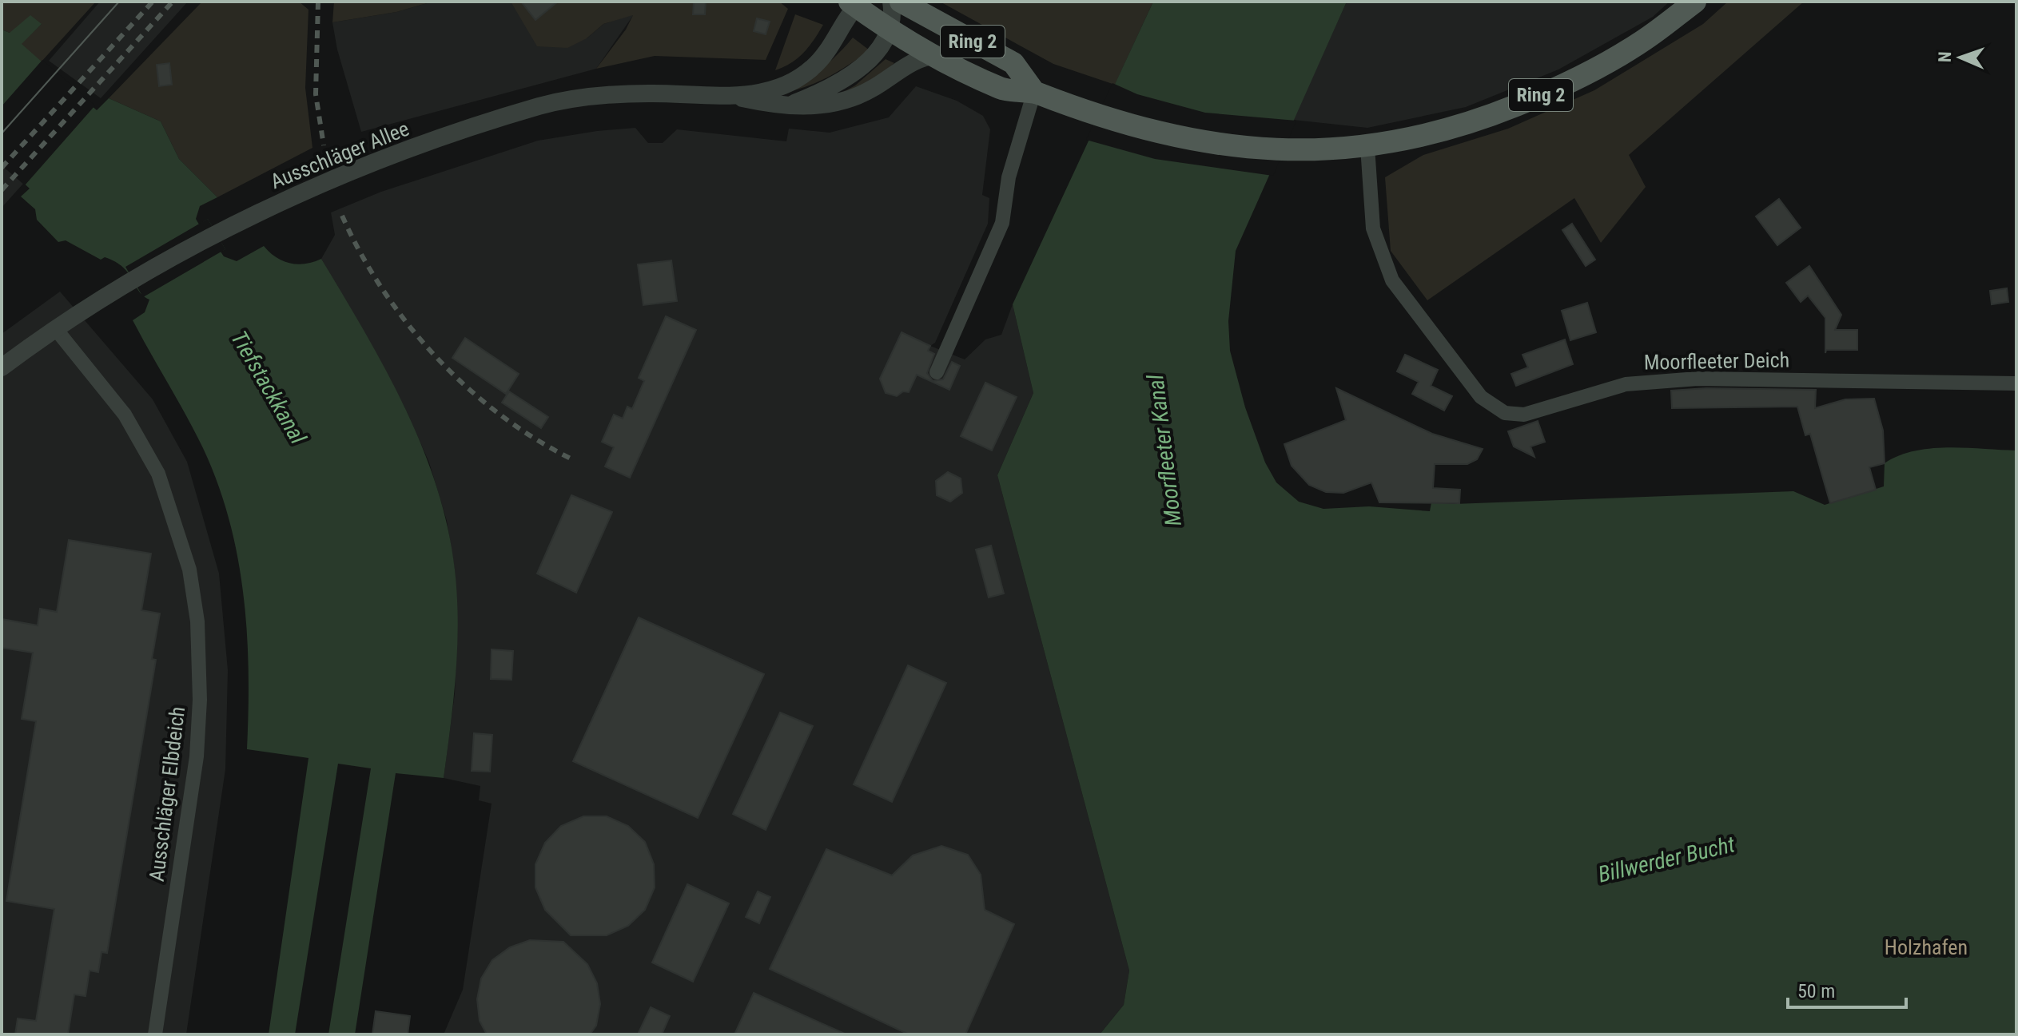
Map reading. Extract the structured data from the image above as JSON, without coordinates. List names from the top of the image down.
{
  "streets": {
    "main road": ["Ring 2"],
    "street": ["Ausschläger Allee", "Moorfleeter Deich", "Ausschläger Elbdeich"]
  },
  "crossings": [
    ["Ring 2", "Ausschläger Allee"],
    ["Ring 2", "Moorfleeter Deich"],
    ["Ausschläger Allee", "Ausschläger Elbdeich"]
  ],
  "water": ["Tiefstackkanal", "Moorfleeter Kanal", "Billwerder Bucht"],
  "parks": ["Holzhafen"],
  "scale_bar": "50 m",
  "north": "left"
}
